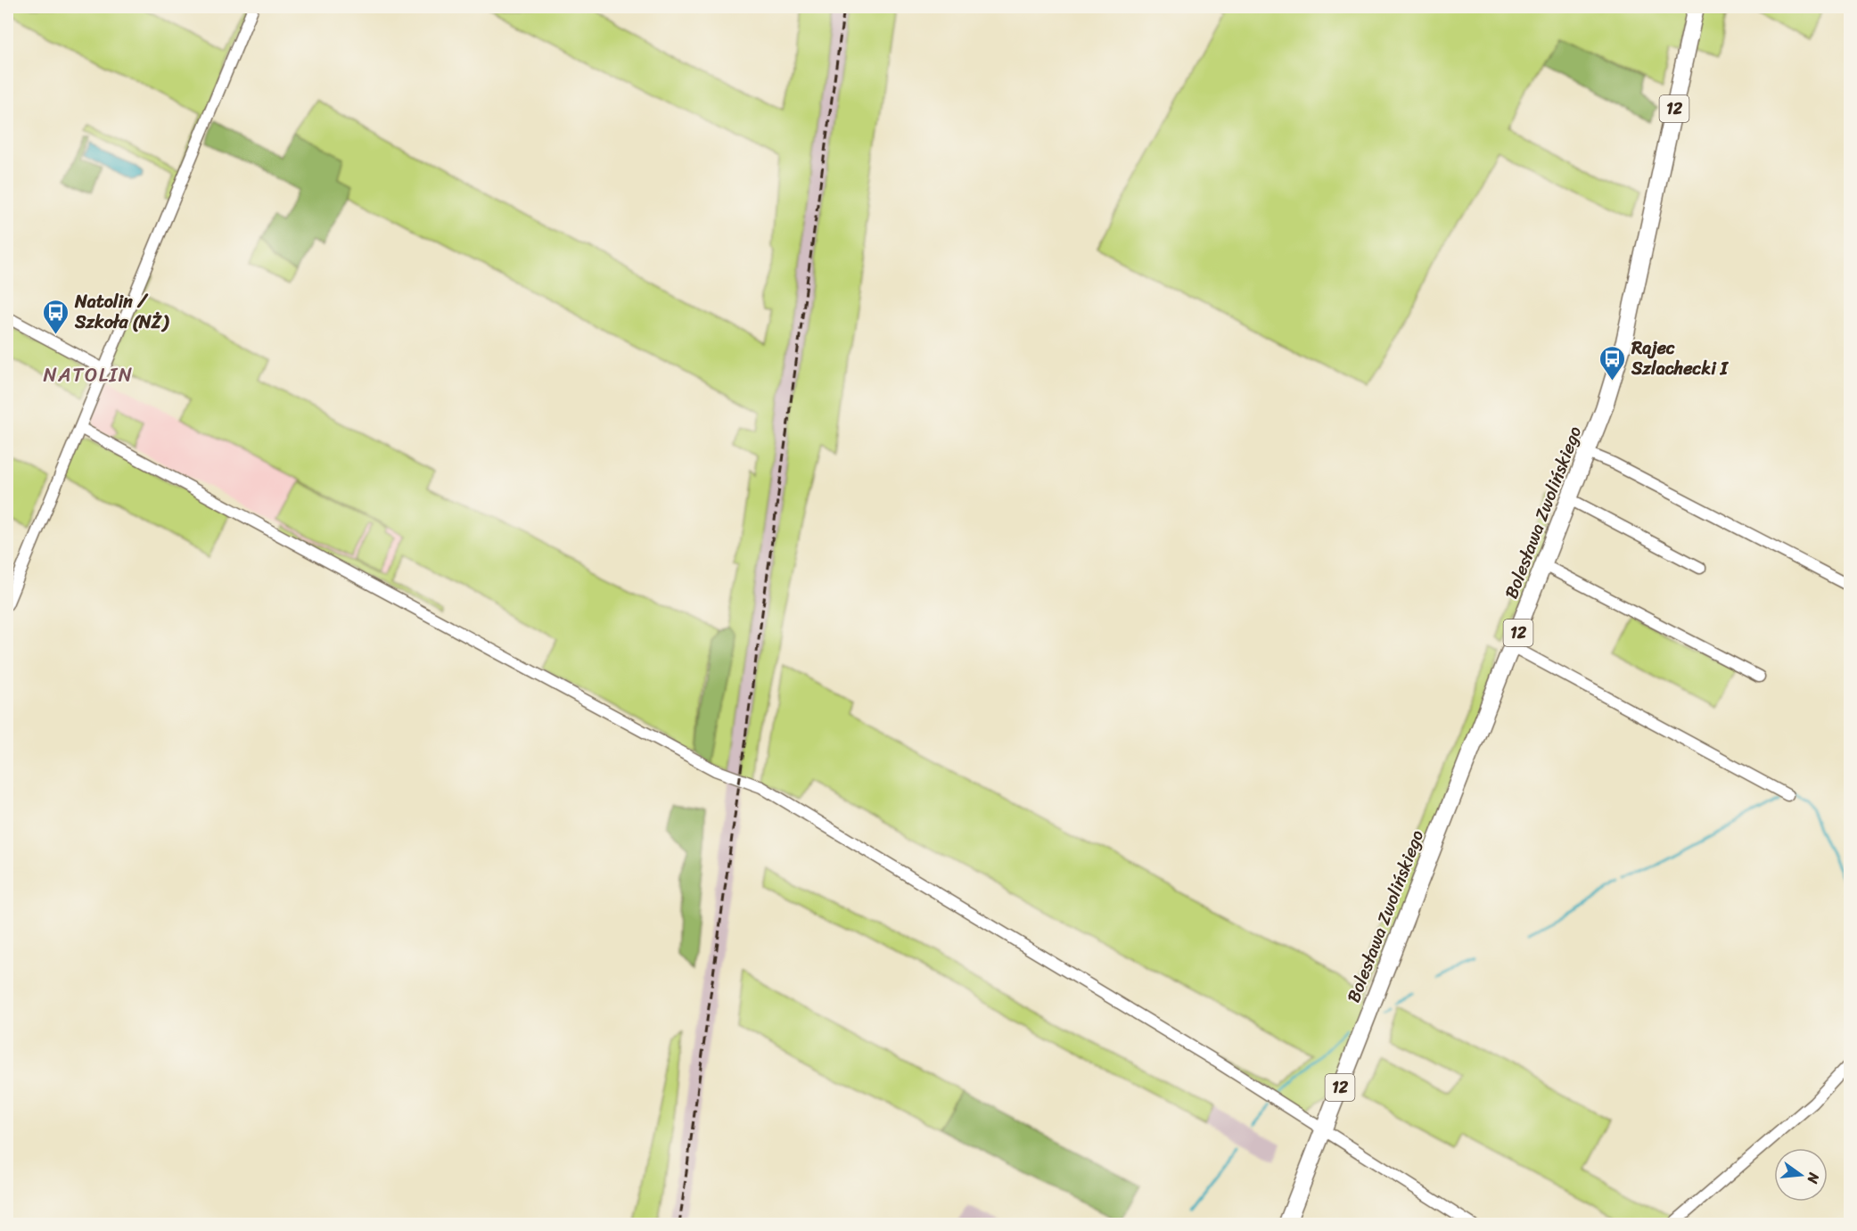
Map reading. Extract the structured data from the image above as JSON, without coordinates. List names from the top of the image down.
{
  "streets": {
    "main road": ["12", "Bolesława Zwolińskiego"]
  },
  "districts": ["NATOLIN"],
  "places": {
    "bus stop": ["Natolin / Szkoła (NŻ)", "Rajec Szlachecki I"]
  },
  "north": "right"
}
